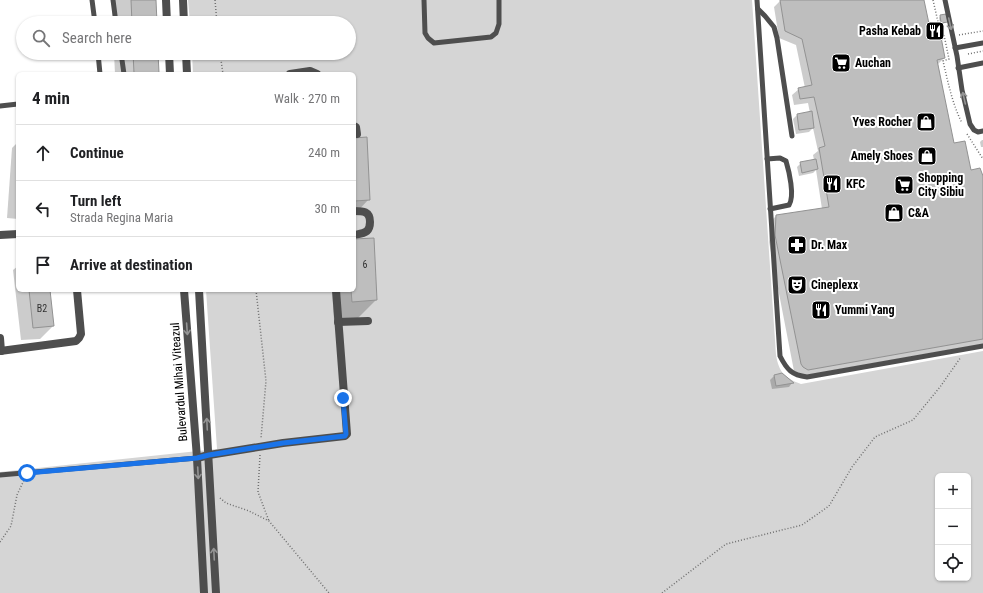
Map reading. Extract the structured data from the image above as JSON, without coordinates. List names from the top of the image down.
{
  "streets": {
    "street": ["Bulevardul Mihai Viteazul"]
  },
  "places": {
    "restaurant": ["Pasha Kebab", "KFC", "Yummi Yang"],
    "supermarket": ["Auchan", "Shopping City Sibiu"],
    "shop": ["Yves Rocher", "Amely Shoes", "C&A"],
    "pharmacy": ["Dr. Max"],
    "theatre": ["Cineplexx"]
  },
  "house_numbers": ["6", "B2"],
  "page": {
    "search": "Search here",
    "heading": ["4 min", "Walk · 270 m"],
    "list": [
      ["Continue", "240 m"],
      ["Turn left", "Strada Regina Maria", "30 m"],
      "Arrive at destination"
    ],
    "map_buttons": ["+", "−"]
  }
}
